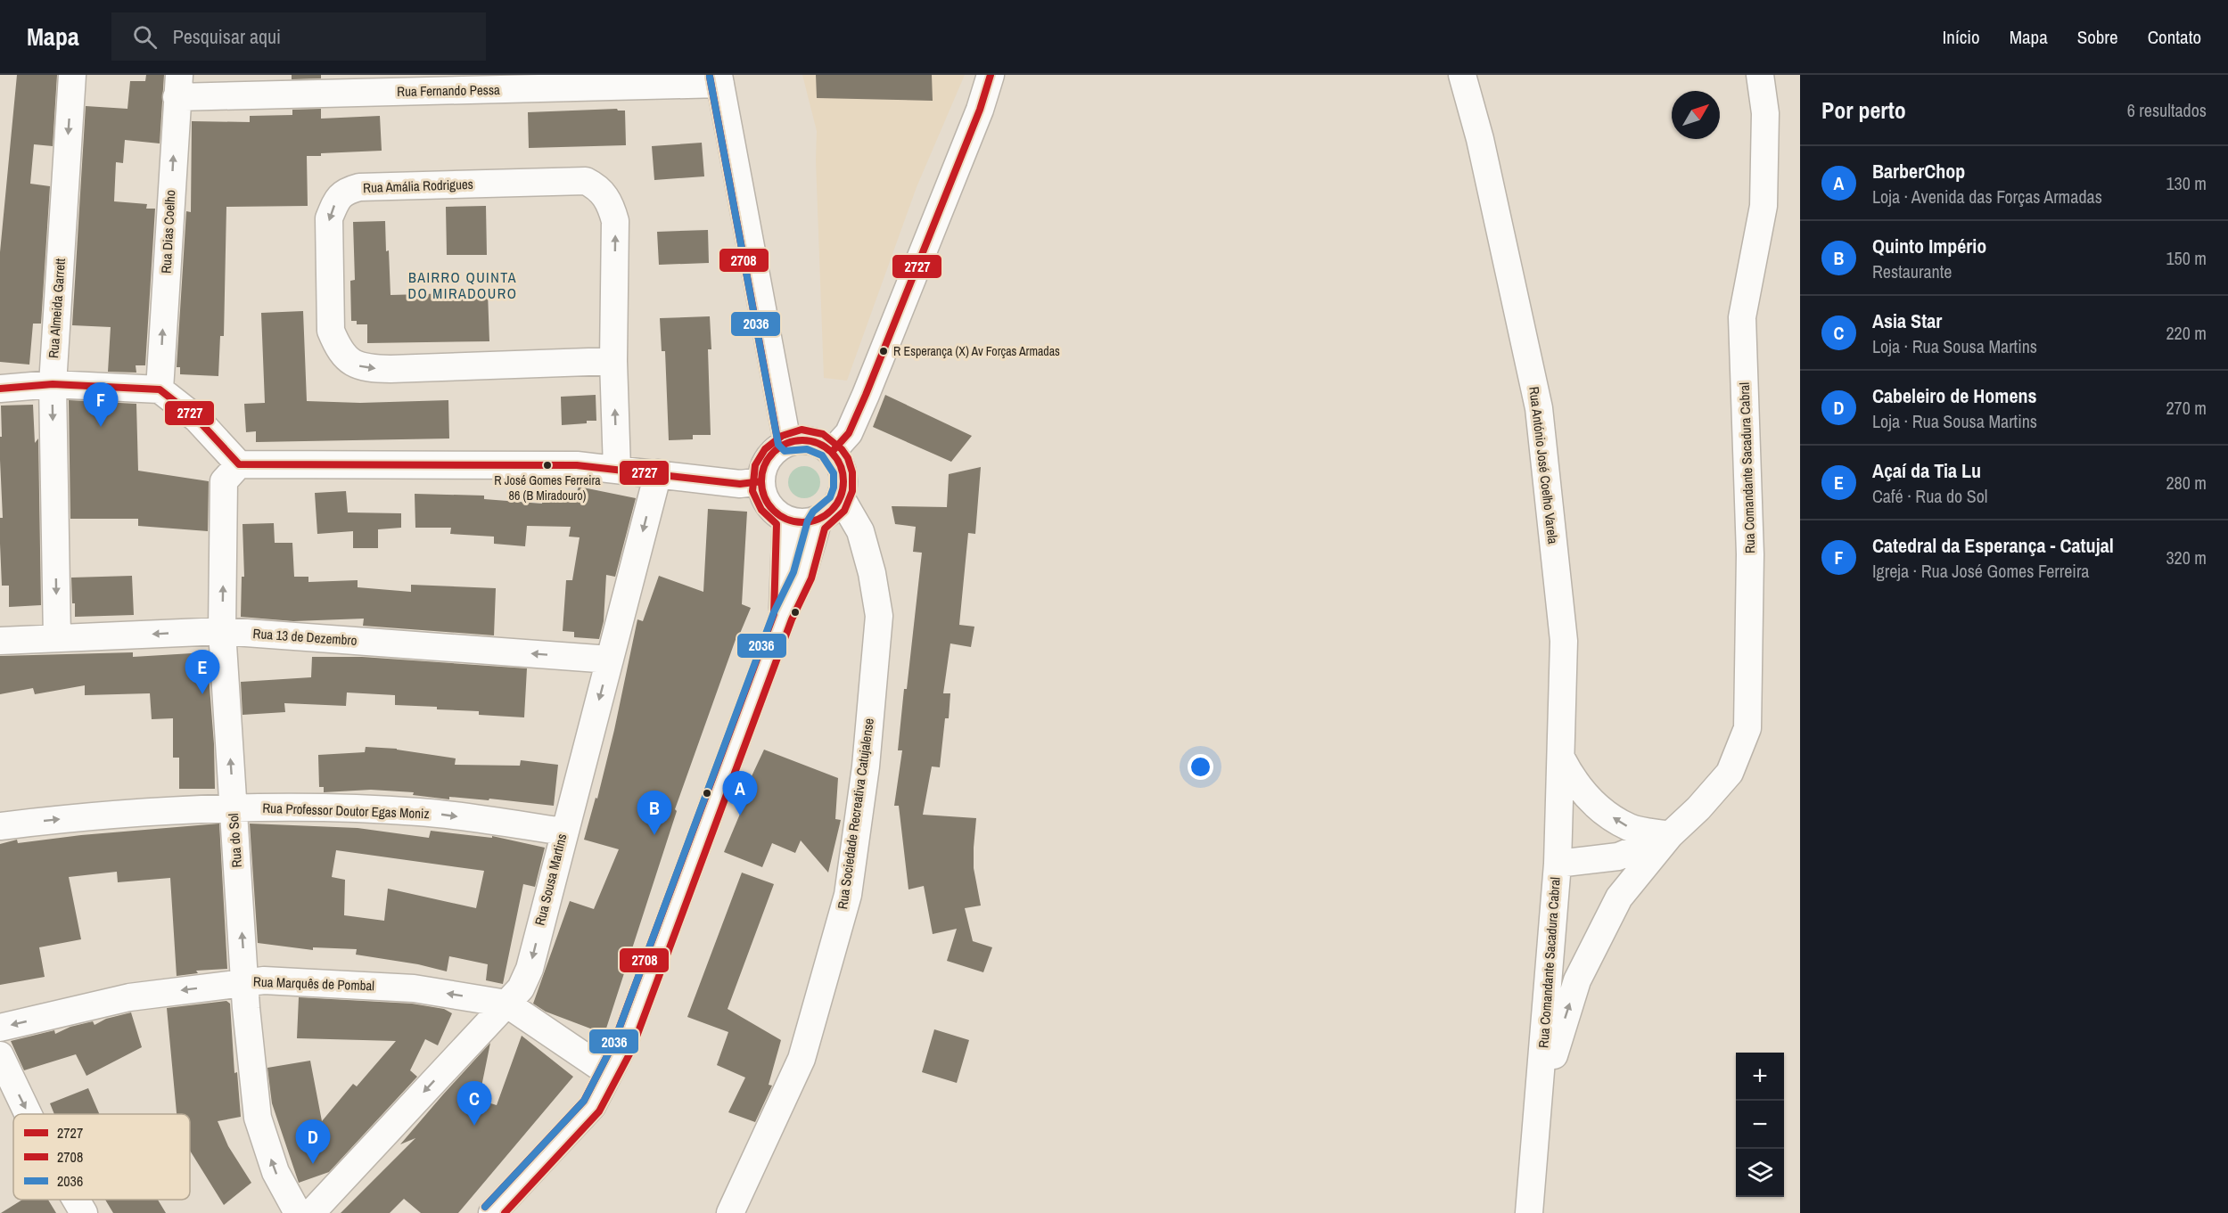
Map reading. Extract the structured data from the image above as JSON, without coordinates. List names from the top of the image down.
{
  "streets": {
    "street": [
      "Rua Fernando Pessa",
      "Rua Amália Rodrigues",
      "Rua Dias Coelho",
      "Rua Almeida Garrett",
      "Rua António José Coelho Varela",
      "Rua Comandante Sacadura Cabral",
      "Rua 13 de Dezembro",
      "Rua Professor Doutor Egas Moniz",
      "Rua Sociedade Recreativa Catujalense",
      "Rua do Sol",
      "Rua Sousa Martins",
      "Rua Marquês de Pombal"
    ]
  },
  "crossings": [
    ["Rua Fernando Pessa", "Rua Dias Coelho"],
    ["Rua Almeida Garrett", "Rua 13 de Dezembro"],
    ["Rua António José Coelho Varela", "Rua Comandante Sacadura Cabral"],
    ["Rua 13 de Dezembro", "Rua do Sol"],
    ["Rua 13 de Dezembro", "Rua Sousa Martins"],
    ["Rua Professor Doutor Egas Moniz", "Rua do Sol"],
    ["Rua Professor Doutor Egas Moniz", "Rua Sousa Martins"],
    ["Rua do Sol", "Rua Marquês de Pombal"],
    ["Rua Sousa Martins", "Rua Marquês de Pombal"]
  ],
  "one_way": [
    "Rua Dias Coelho",
    "Rua Almeida Garrett",
    "Rua Professor Doutor Egas Moniz",
    "Rua do Sol",
    "Rua Marquês de Pombal"
  ],
  "districts": ["BAIRRO QUINTA DO MIRADOURO"],
  "places": ["R Esperança (X) Av Forças Armadas", "R José Gomes Ferreira 86 (B Miradouro)"],
  "lines": ["transit line 2727", "transit line 2708", "transit line 2036"],
  "legend": ["2727", "2708", "2036"],
  "north": "top right",
  "page": {
    "header": "Mapa",
    "search": "Pesquisar aqui",
    "nav": [
      "Início",
      "Mapa",
      "Sobre",
      "Contato"
    ],
    "heading": ["Por perto", "6 resultados"],
    "list": [
      {
        "mark": "A",
        "name": "BarberChop",
        "note": "Loja · Avenida das Forças Armadas",
        "value": "130 m"
      },
      {
        "mark": "B",
        "name": "Quinto Império",
        "note": "Restaurante",
        "value": "150 m"
      },
      {
        "mark": "C",
        "name": "Asia Star",
        "note": "Loja · Rua Sousa Martins",
        "value": "220 m"
      },
      {
        "mark": "D",
        "name": "Cabeleiro de Homens",
        "note": "Loja · Rua Sousa Martins",
        "value": "270 m"
      },
      {
        "mark": "E",
        "name": "Açaí da Tia Lu",
        "note": "Café · Rua do Sol",
        "value": "280 m"
      },
      {
        "mark": "F",
        "name": "Catedral da Esperança - Catujal",
        "note": "Igreja · Rua José Gomes Ferreira",
        "value": "320 m"
      }
    ],
    "pins": [
      "F",
      "E",
      "A",
      "B",
      "C",
      "D"
    ],
    "map_buttons": ["+", "−"]
  }
}
